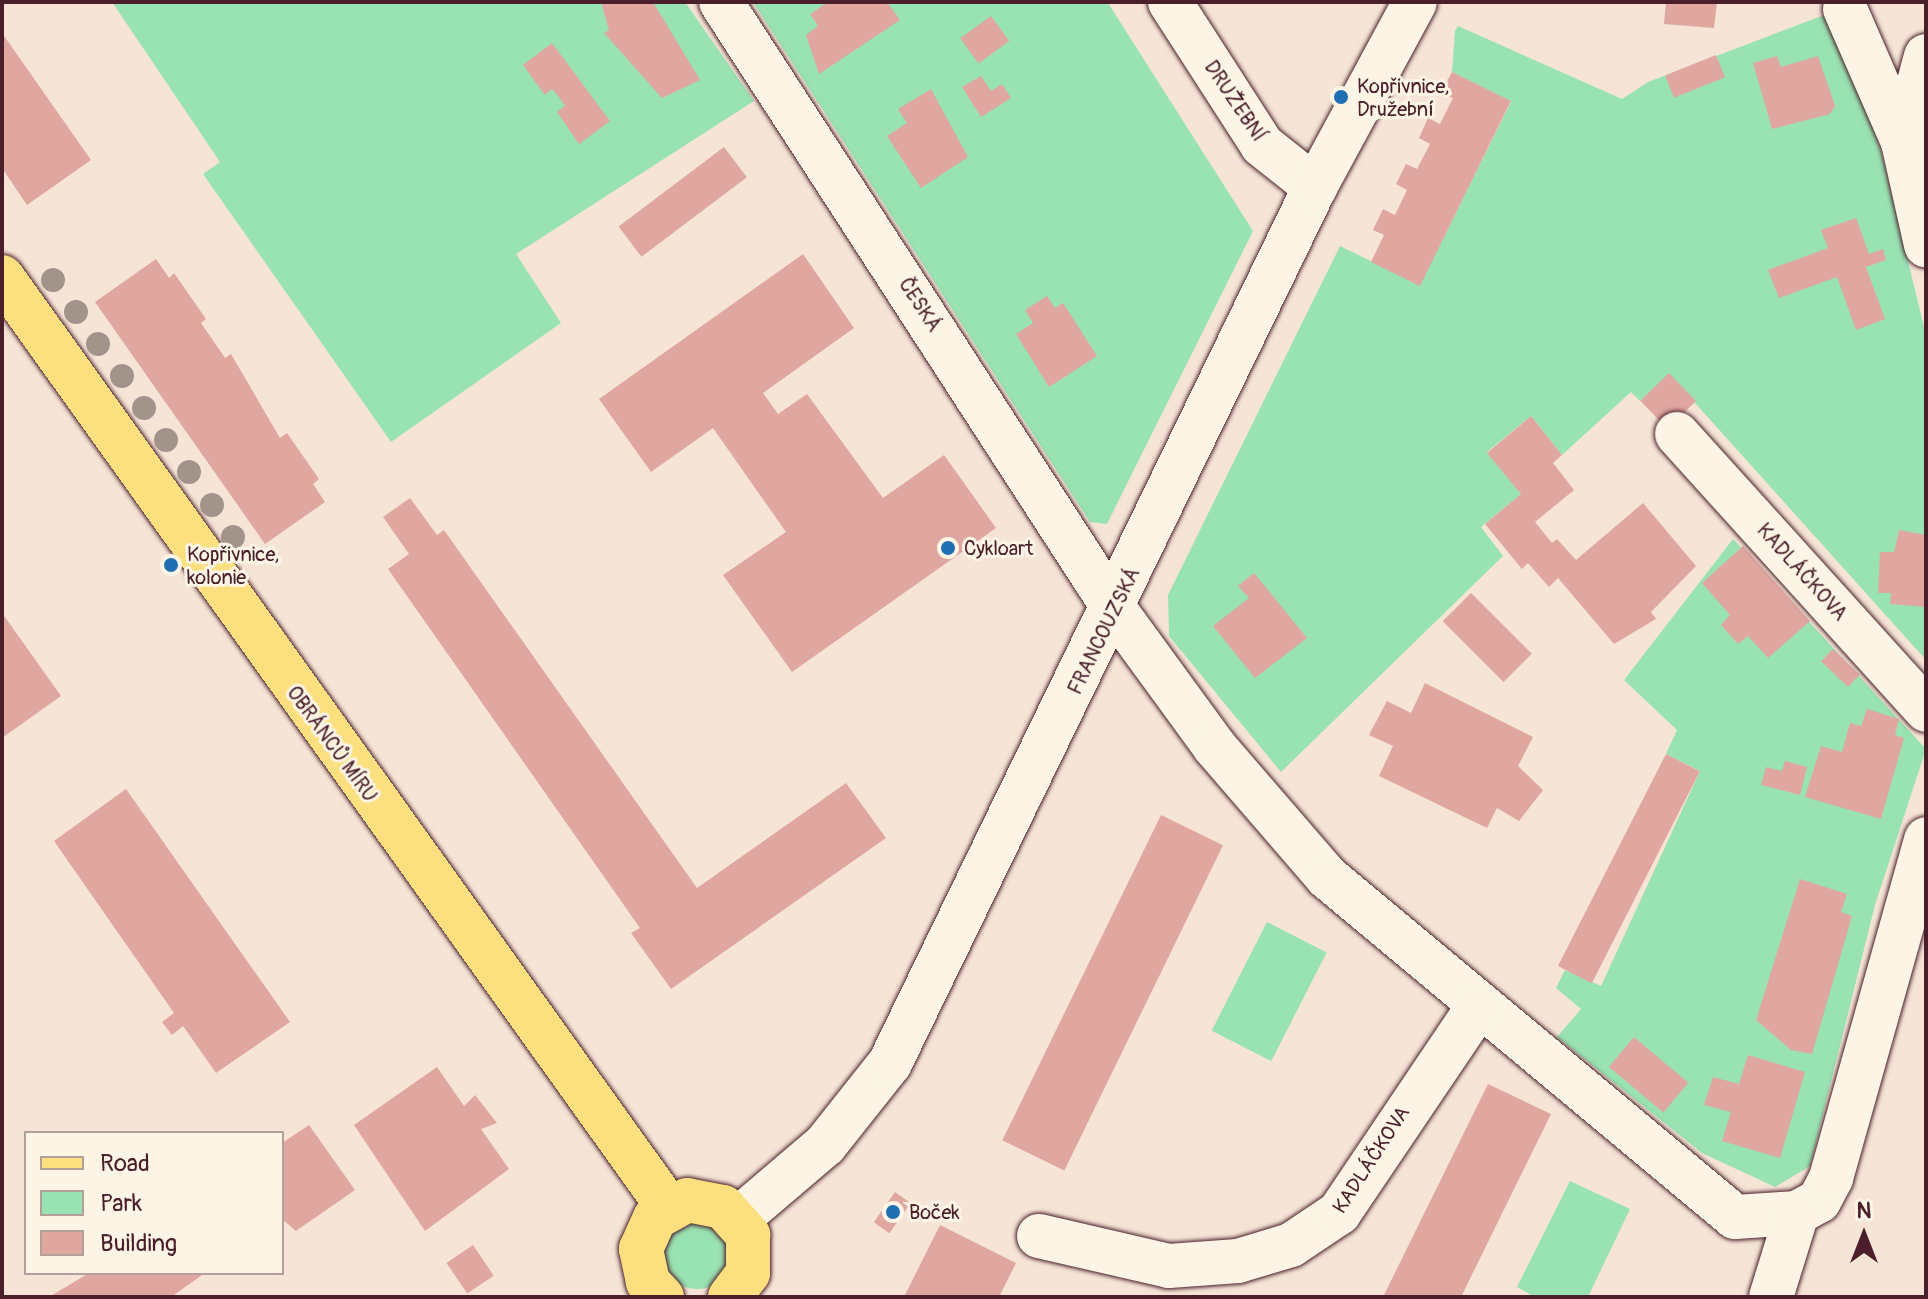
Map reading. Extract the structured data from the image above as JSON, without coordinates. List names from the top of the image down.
{
  "streets": {
    "main road": ["OBRÁNCŮ MÍRU"],
    "street": [
      "DRUŽEBNÍ",
      "ČESKÁ",
      "KADLÁČKOVA",
      "FRANCOUZSKÁ"
    ]
  },
  "crossings": [
    ["DRUŽEBNÍ", "FRANCOUZSKÁ"],
    ["ČESKÁ", "FRANCOUZSKÁ"]
  ],
  "places": [
    "Kopřivnice, Družební",
    "Cykloart",
    "Kopřivnice, kolonie",
    "Boček"
  ],
  "legend": ["Road", "Park", "Building"],
  "north": "top"
}
